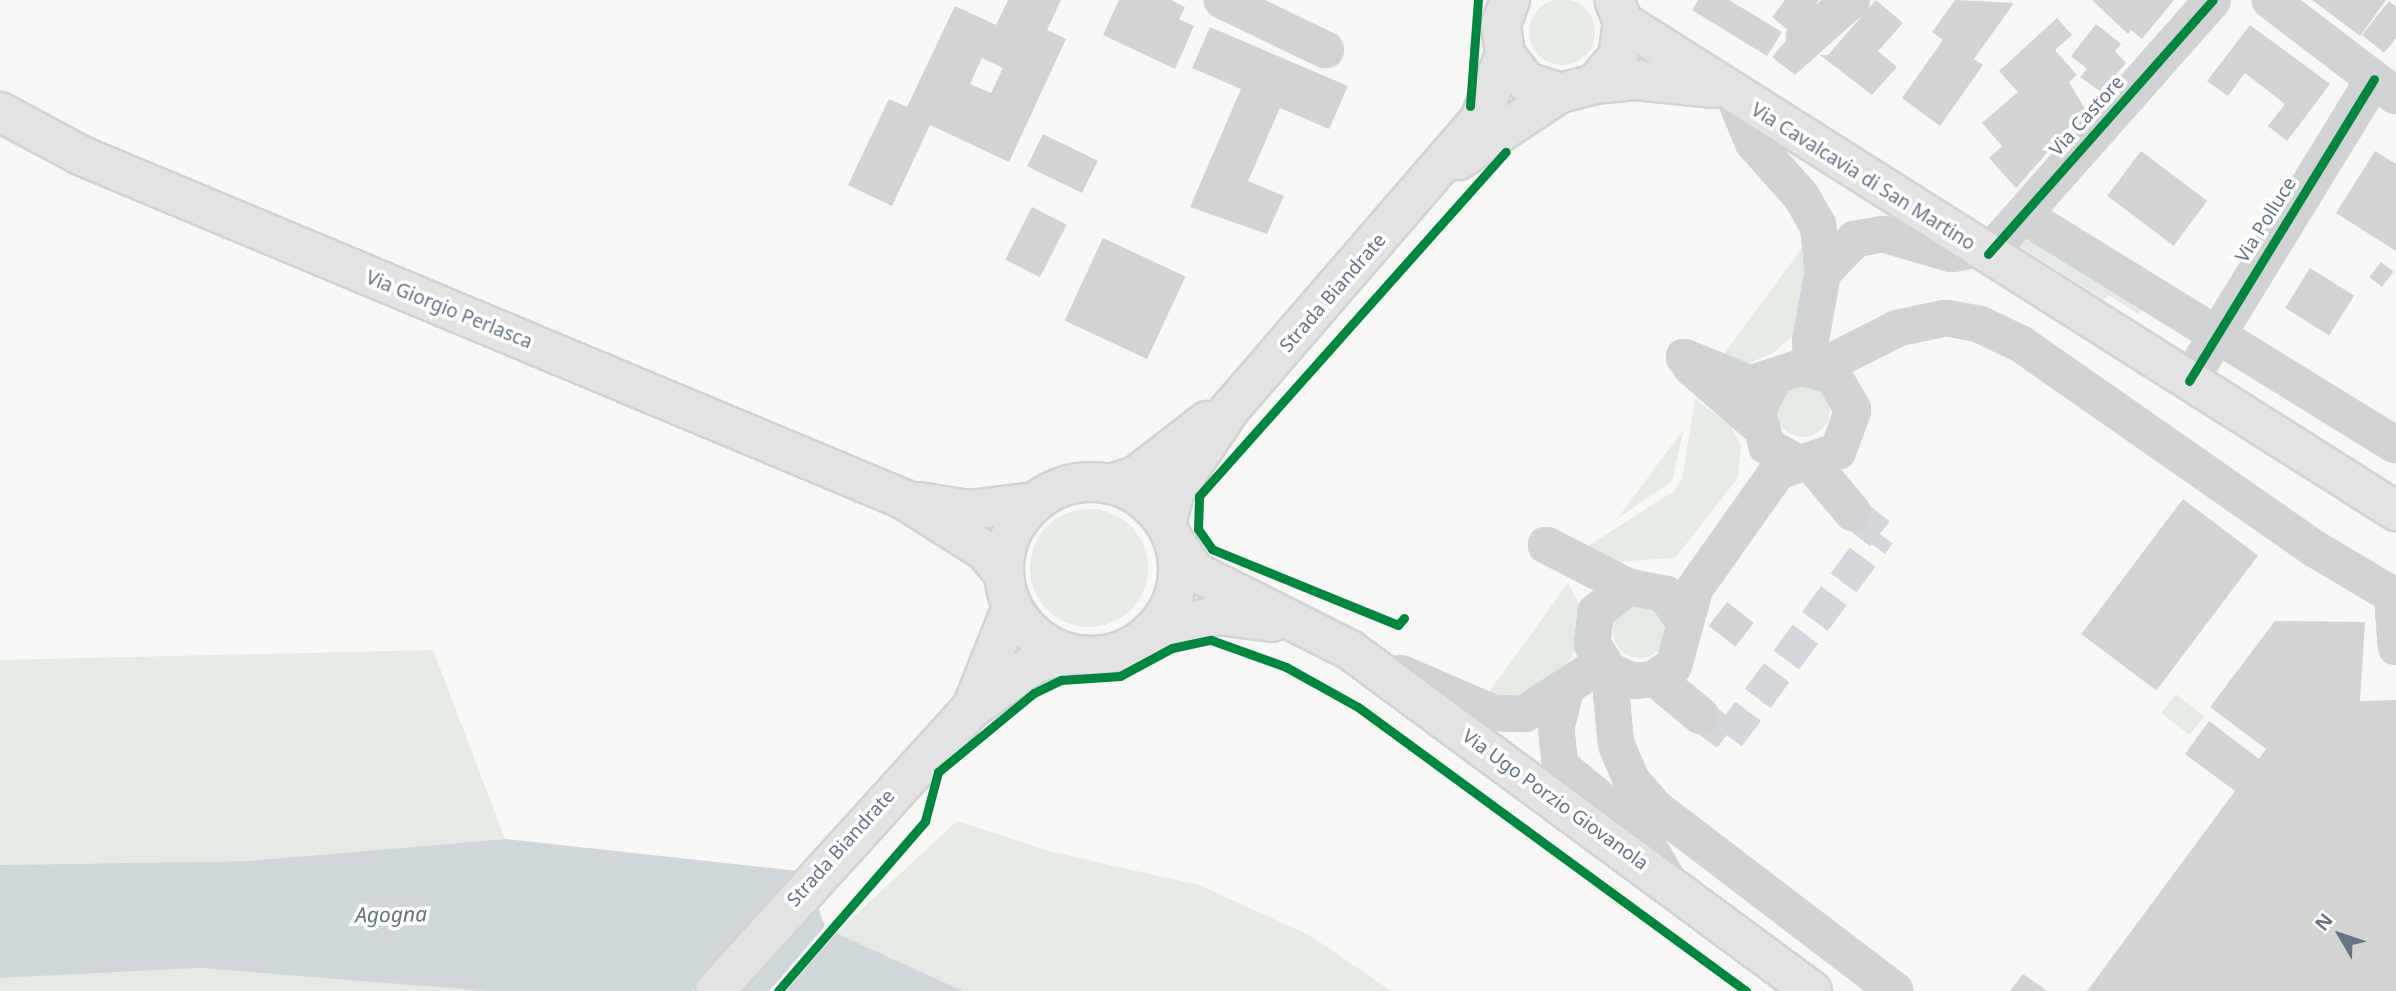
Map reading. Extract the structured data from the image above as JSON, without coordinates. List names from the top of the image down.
{
  "streets": {
    "main road": [
      "Via Cavalcavia di San Martino",
      "Strada Biandrate",
      "Via Giorgio Perlasca",
      "Via Ugo Porzio Giovanola"
    ],
    "street": ["Via Castore", "Via Polluce"]
  },
  "crossings": [
    ["Via Castore", "Via Cavalcavia di San Martino"],
    ["Via Cavalcavia di San Martino", "Via Polluce"],
    ["Via Cavalcavia di San Martino", "Strada Biandrate"],
    ["Strada Biandrate", "Via Giorgio Perlasca"],
    ["Strada Biandrate", "Via Ugo Porzio Giovanola"],
    ["Via Giorgio Perlasca", "Via Ugo Porzio Giovanola"]
  ],
  "water": ["Agogna"],
  "north": "top left"
}
